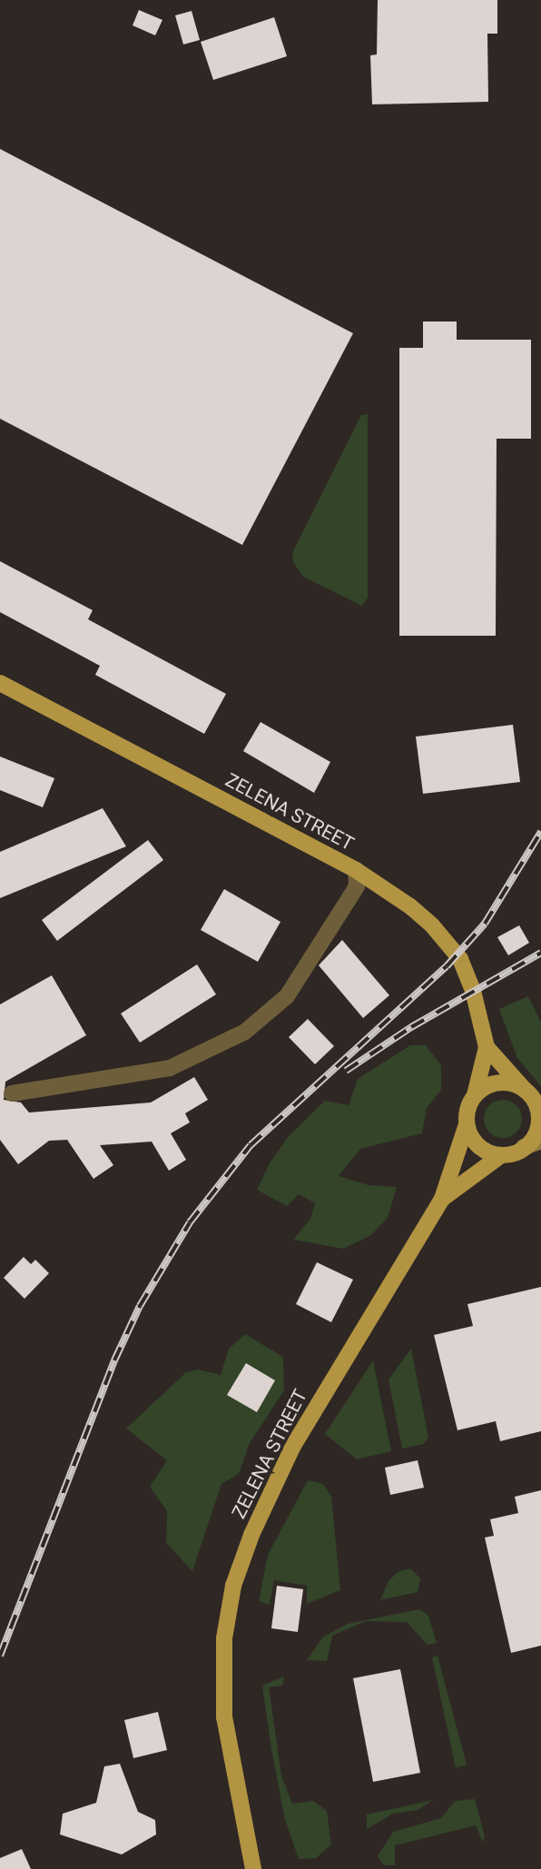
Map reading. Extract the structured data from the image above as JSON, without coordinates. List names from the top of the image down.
{
  "streets": {
    "main road": ["ZELENA STREET"]
  }
}
